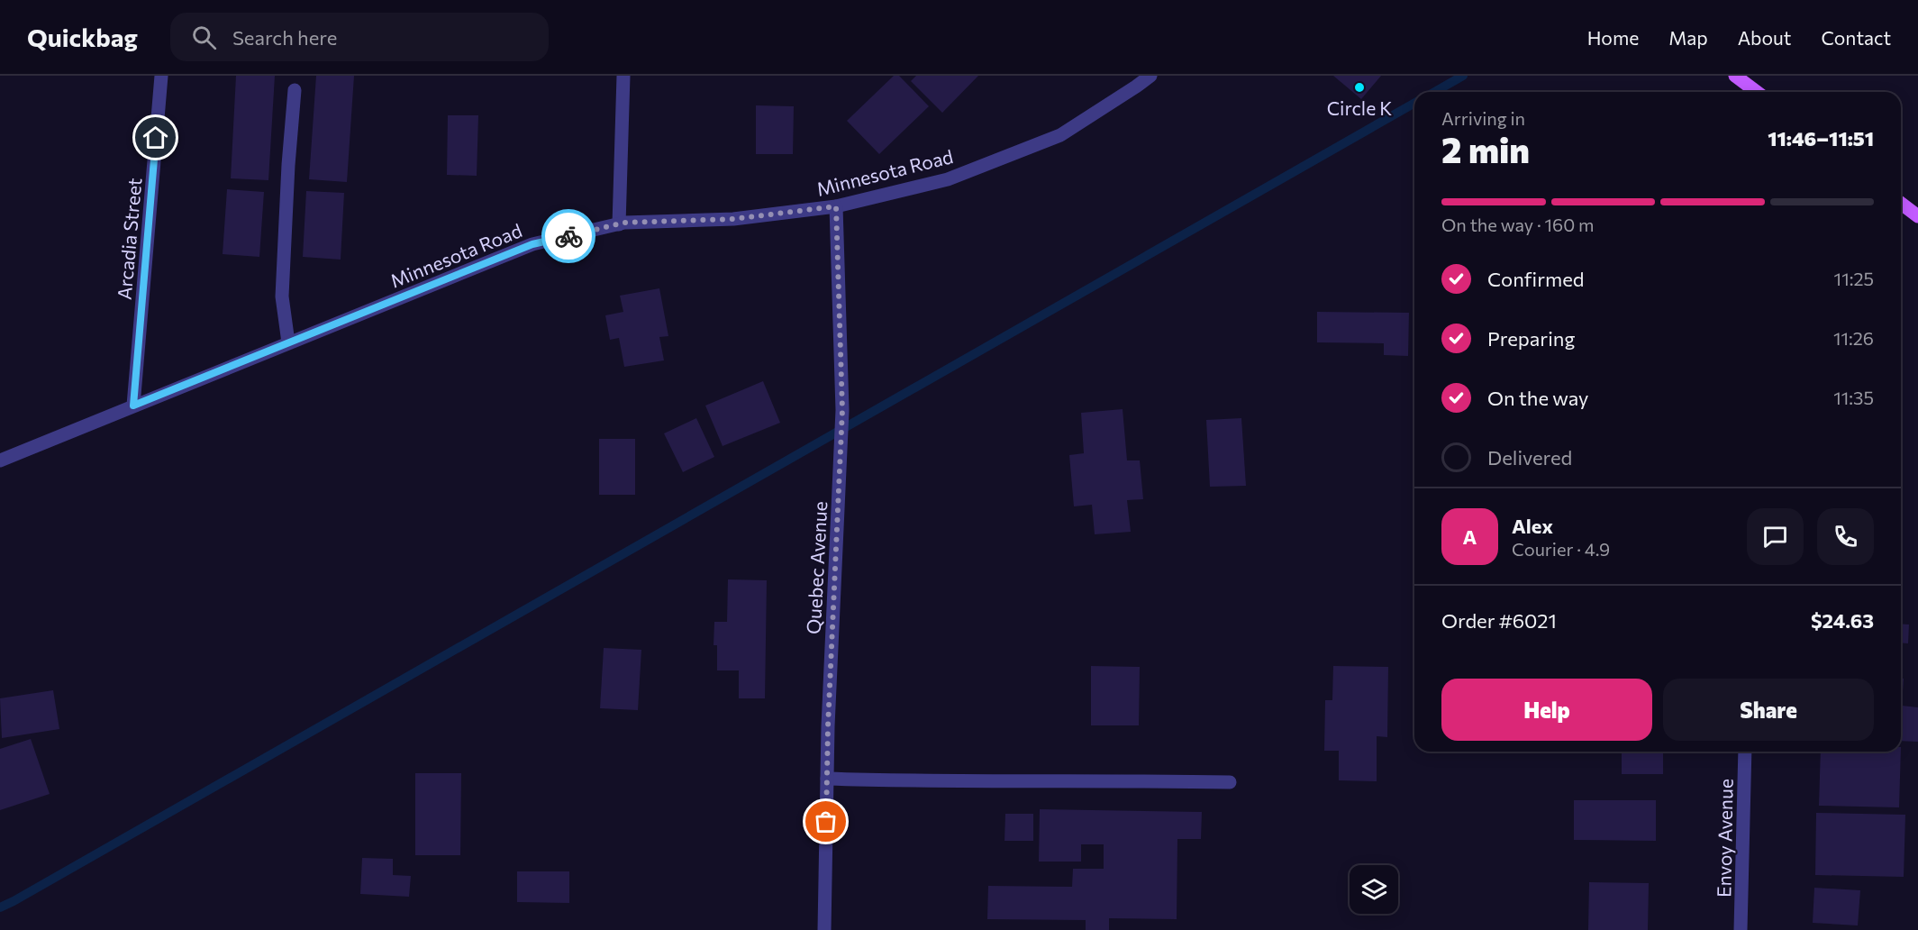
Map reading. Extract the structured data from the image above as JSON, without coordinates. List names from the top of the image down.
{
  "streets": {
    "street": [
      "Minnesota Road",
      "Arcadia Street",
      "Quebec Avenue",
      "Envoy Avenue"
    ]
  },
  "crossings": [
    ["Minnesota Road", "Arcadia Street"],
    ["Minnesota Road", "Quebec Avenue"]
  ],
  "places": ["Circle K"],
  "page": {
    "header": "Quickbag",
    "search": "Search here",
    "nav": [
      "Home",
      "Map",
      "About",
      "Contact"
    ],
    "heading": ["2 min", "Arriving in", "11:46–11:51"],
    "panel": [
      "Alex",
      "Courier · 4.9",
      "Order #6021",
      "$24.63"
    ],
    "bar": "On the way · 160 m",
    "list": [
      ["Confirmed", "11:25"],
      ["Preparing", "11:26"],
      ["On the way", "11:35"],
      "Delivered"
    ],
    "round": "A",
    "buttons": ["Help", "Share"]
  }
}
